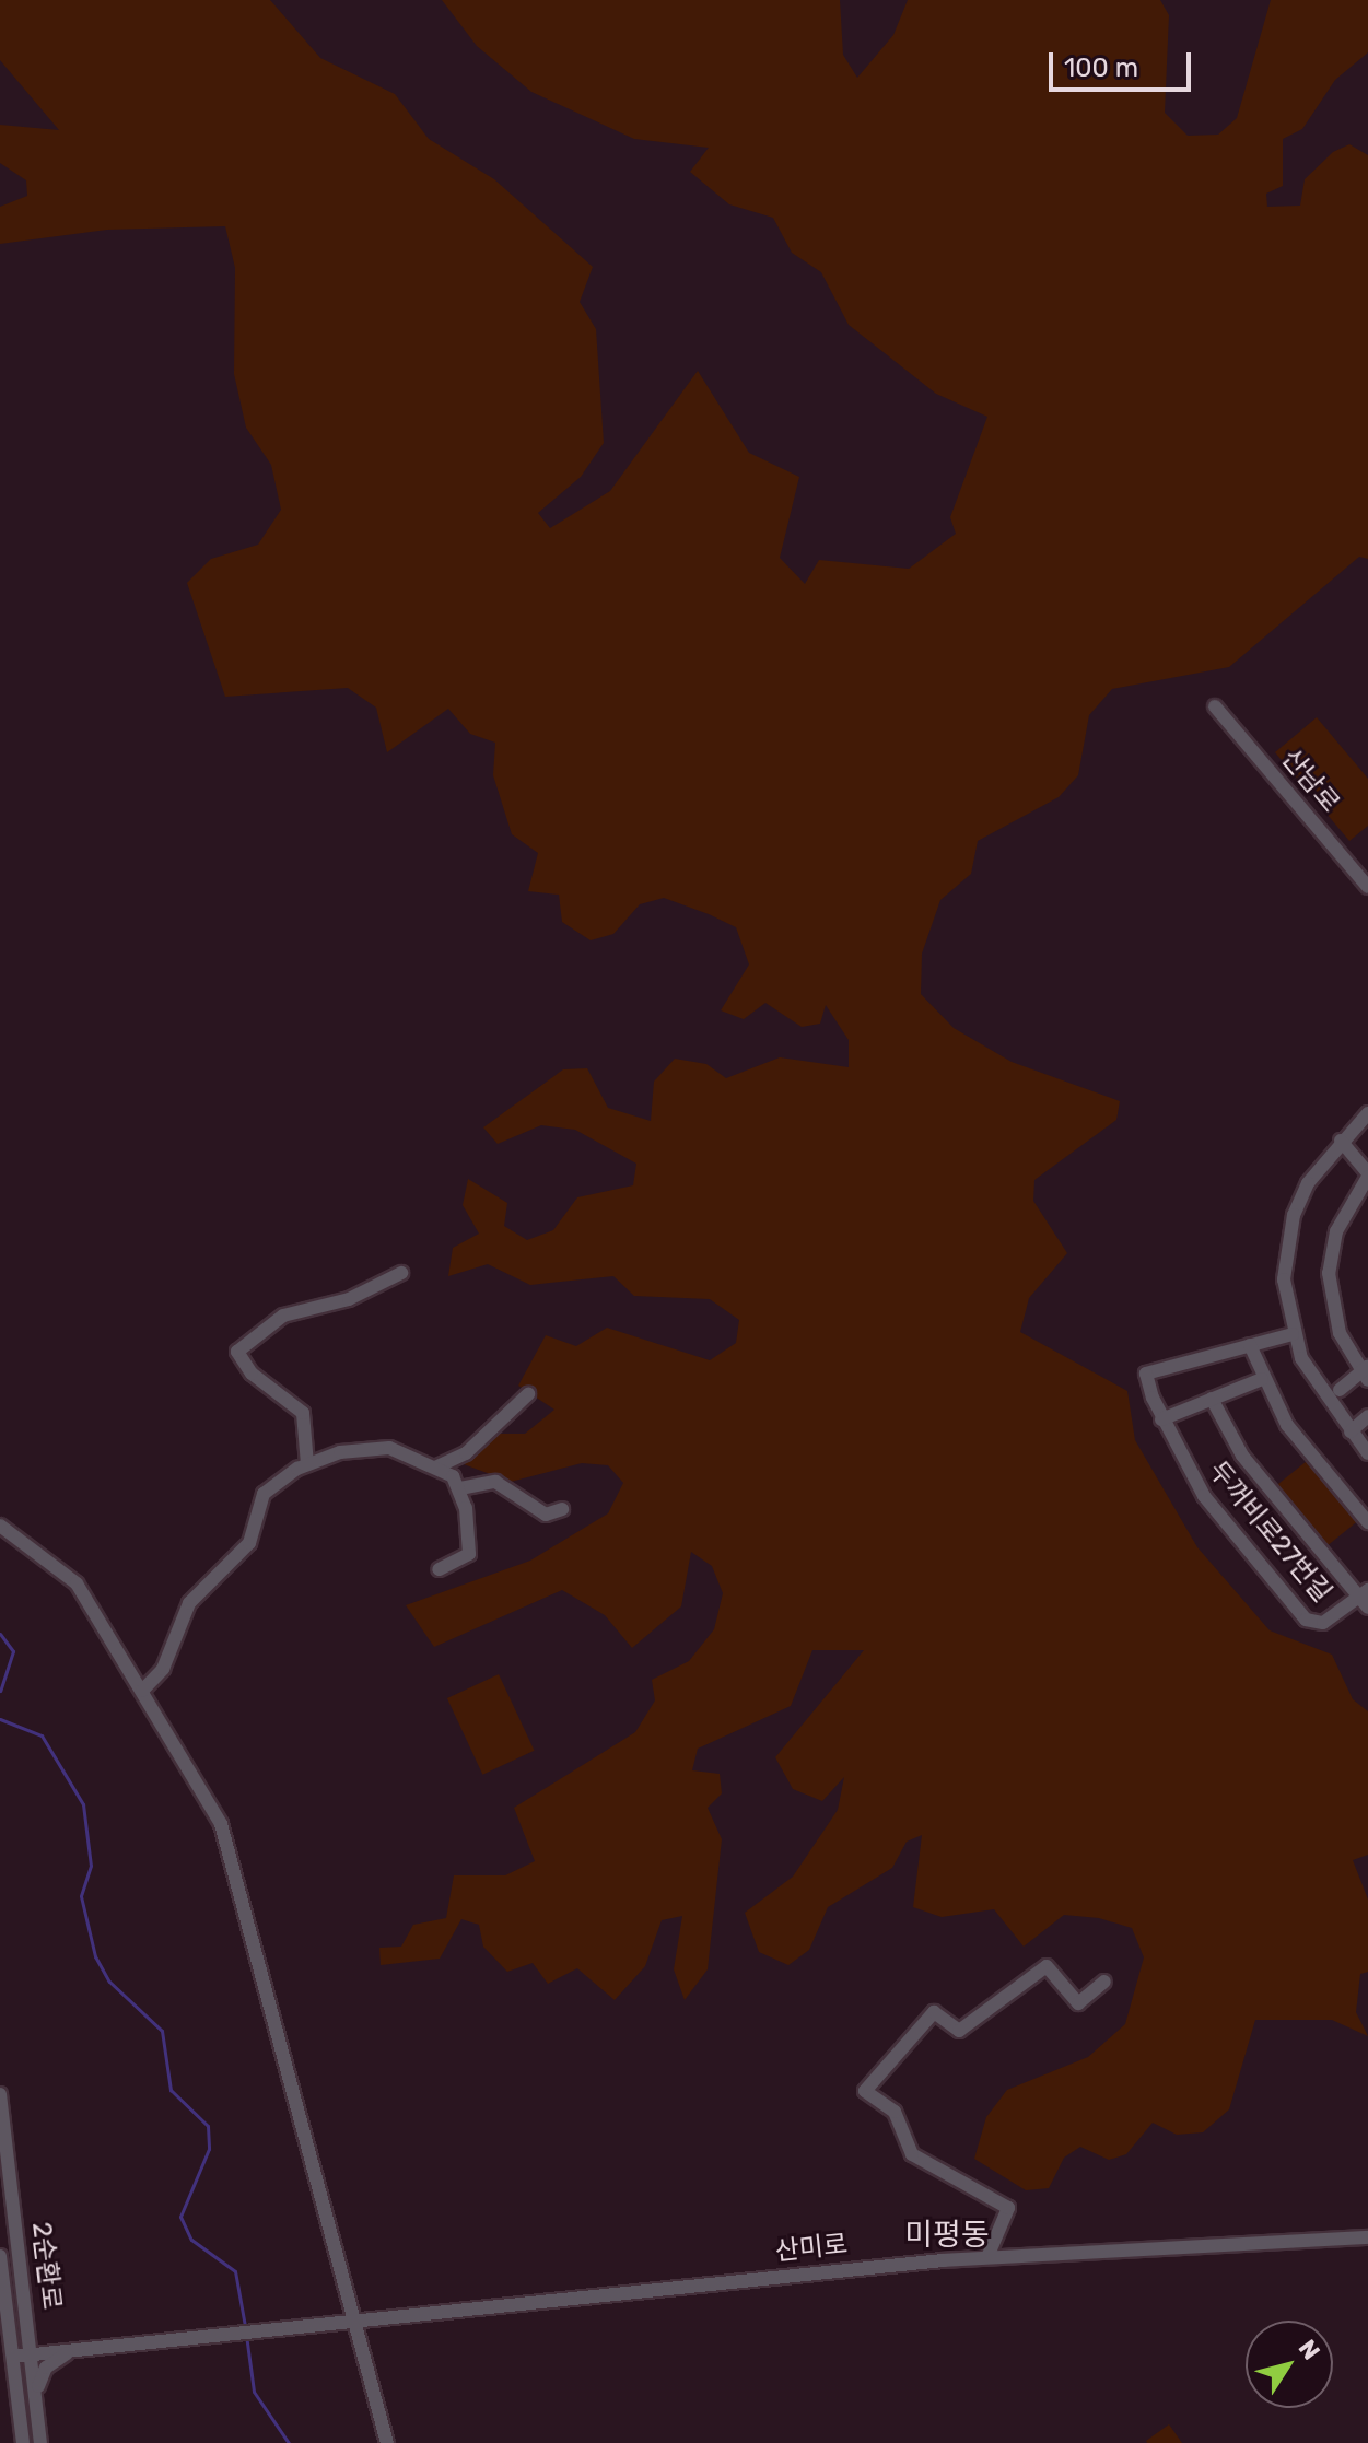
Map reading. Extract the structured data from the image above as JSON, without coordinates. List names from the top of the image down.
{
  "streets": {
    "street": [
      "산남로",
      "두꺼비로27번길",
      "산미로",
      "2순환로"
    ]
  },
  "districts": ["미평동"],
  "scale_bar": "100 m",
  "north": "top right"
}
